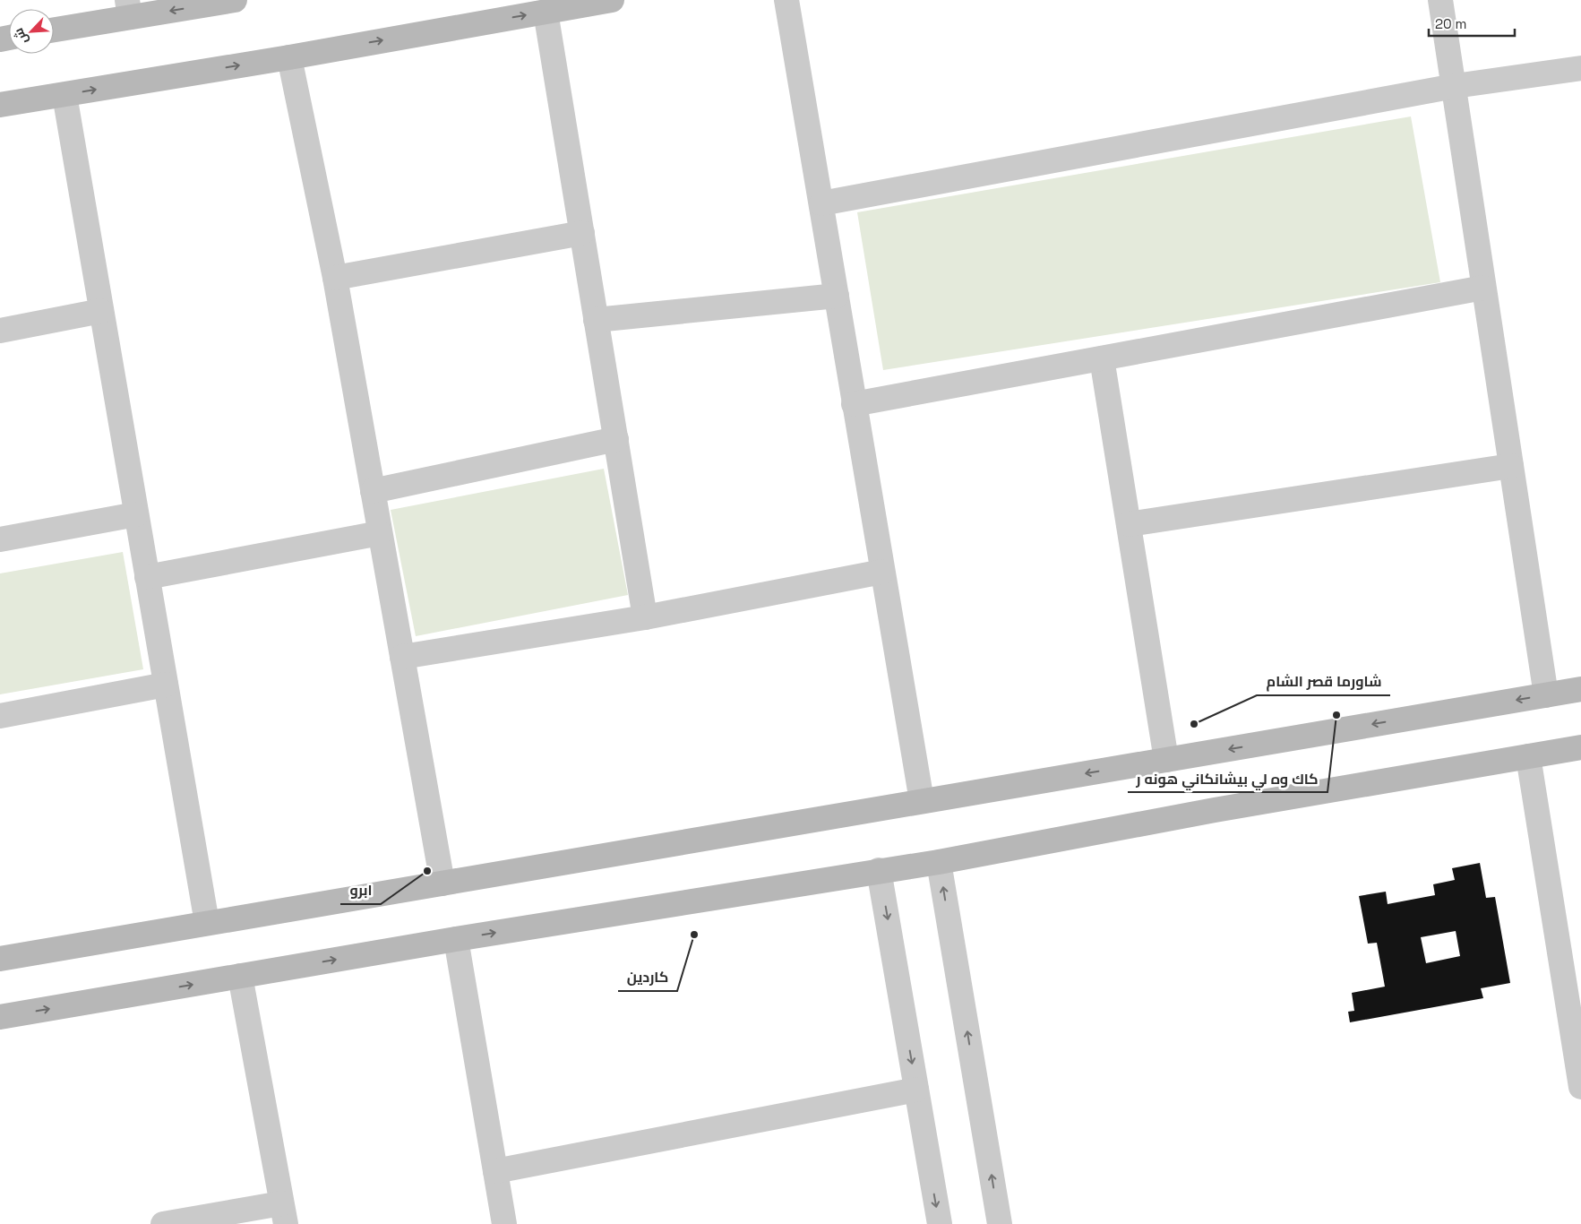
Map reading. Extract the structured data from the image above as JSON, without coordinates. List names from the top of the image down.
{
  "places": [
    "كاك وه لي بيشانكاني هونه ر",
    "شاورما قصر الشام",
    "ابرو",
    "كاردين"
  ],
  "scale_bar": "20 m",
  "north": "bottom left"
}
